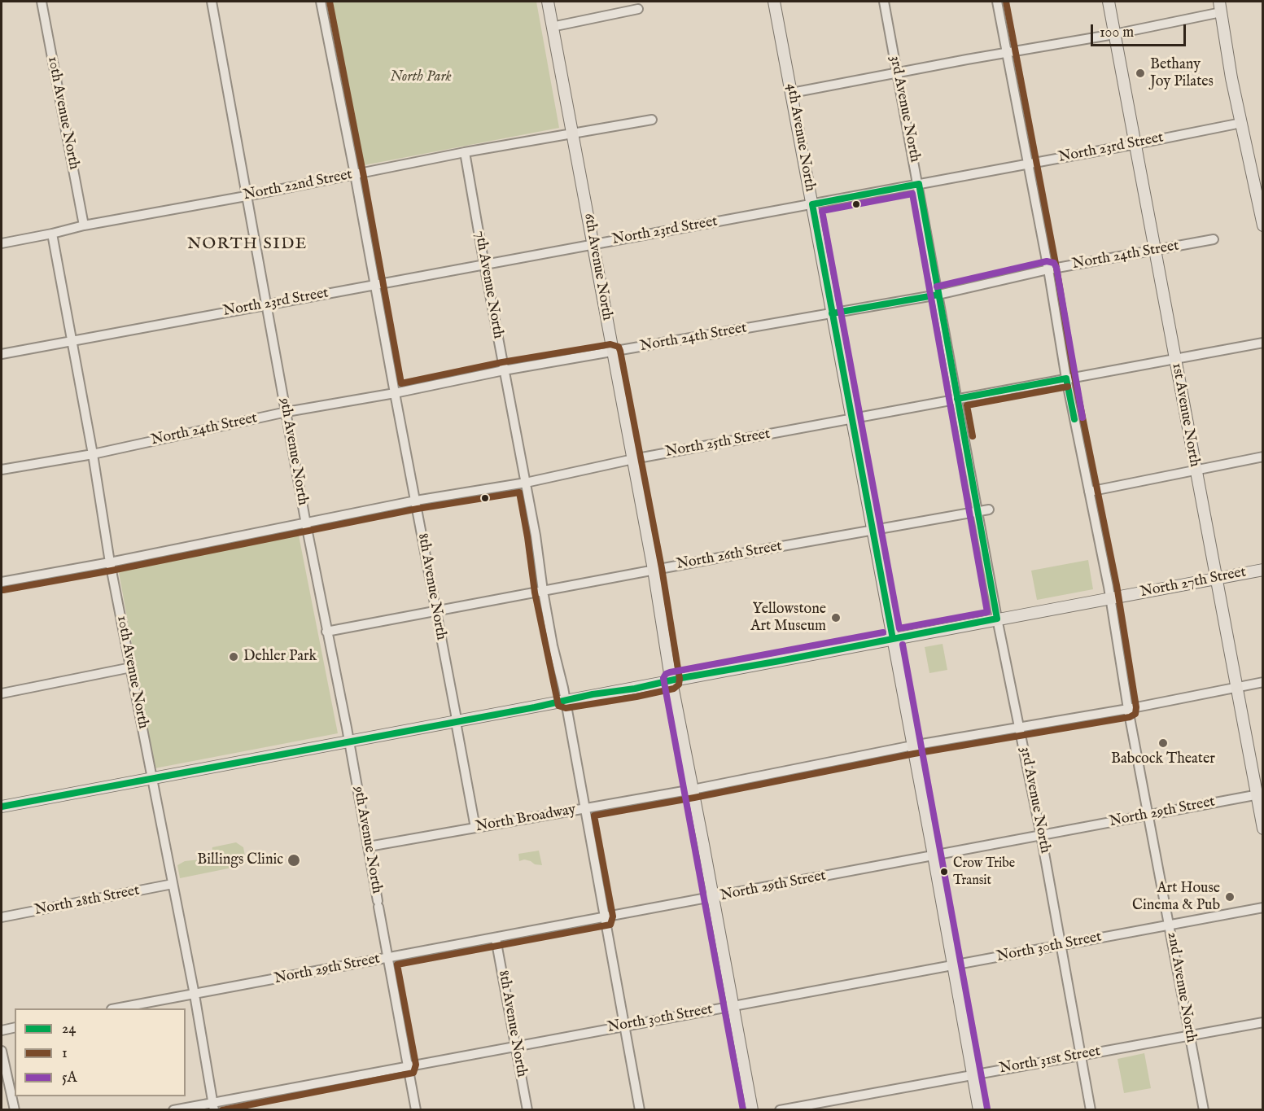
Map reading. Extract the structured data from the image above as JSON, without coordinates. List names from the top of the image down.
{
  "streets": {
    "main road": [
      "4th Avenue North",
      "6th Avenue North",
      "1st Avenue North",
      "North 27th Street"
    ],
    "street": [
      "3rd Avenue North",
      "10th Avenue North",
      "North 23rd Street",
      "North 22nd Street",
      "North 24th Street",
      "7th Avenue North",
      "North 25th Street",
      "9th Avenue North",
      "North 26th Street",
      "8th Avenue North",
      "North 29th Street",
      "North Broadway",
      "North 28th Street",
      "North 30th Street",
      "2nd Avenue North",
      "North 31st Street"
    ]
  },
  "crossings": [
    ["3rd Avenue North", "North 23rd Street"],
    ["3rd Avenue North", "North 24th Street"],
    ["3rd Avenue North", "North 25th Street"],
    ["3rd Avenue North", "North 26th Street"],
    ["3rd Avenue North", "North 27th Street"],
    ["3rd Avenue North", "North 29th Street"],
    ["3rd Avenue North", "North 30th Street"],
    ["3rd Avenue North", "North 31st Street"],
    ["10th Avenue North", "North 23rd Street"],
    ["10th Avenue North", "North 22nd Street"],
    ["10th Avenue North", "North 24th Street"],
    ["10th Avenue North", "North 25th Street"],
    ["10th Avenue North", "North 27th Street"],
    ["10th Avenue North", "North 29th Street"],
    ["10th Avenue North", "North 28th Street"],
    ["10th Avenue North", "North 30th Street"],
    ["4th Avenue North", "North 23rd Street"],
    ["4th Avenue North", "North 24th Street"],
    ["4th Avenue North", "North 25th Street"],
    ["4th Avenue North", "North 26th Street"],
    ["4th Avenue North", "North 27th Street"],
    ["4th Avenue North", "North 29th Street"],
    ["4th Avenue North", "North Broadway"],
    ["4th Avenue North", "North 30th Street"],
    ["4th Avenue North", "North 31st Street"],
    ["North 23rd Street", "6th Avenue North"],
    ["North 23rd Street", "7th Avenue North"],
    ["North 23rd Street", "1st Avenue North"],
    ["North 23rd Street", "9th Avenue North"],
    ["North 23rd Street", "8th Avenue North"],
    ["North 23rd Street", "2nd Avenue North"],
    ["North 22nd Street", "6th Avenue North"],
    ["North 22nd Street", "7th Avenue North"],
    ["North 22nd Street", "9th Avenue North"],
    ["North 22nd Street", "8th Avenue North"],
    ["North 24th Street", "6th Avenue North"],
    ["North 24th Street", "7th Avenue North"],
    ["North 24th Street", "1st Avenue North"],
    ["North 24th Street", "9th Avenue North"],
    ["North 24th Street", "8th Avenue North"],
    ["North 24th Street", "2nd Avenue North"],
    ["6th Avenue North", "North 25th Street"],
    ["6th Avenue North", "North 26th Street"],
    ["6th Avenue North", "North 27th Street"],
    ["6th Avenue North", "North 29th Street"],
    ["6th Avenue North", "North Broadway"],
    ["6th Avenue North", "North 30th Street"],
    ["7th Avenue North", "North 25th Street"],
    ["7th Avenue North", "North 26th Street"],
    ["7th Avenue North", "North 27th Street"],
    ["7th Avenue North", "North 29th Street"],
    ["7th Avenue North", "North Broadway"],
    ["7th Avenue North", "North 30th Street"],
    ["1st Avenue North", "North 25th Street"],
    ["1st Avenue North", "North 27th Street"],
    ["1st Avenue North", "North 29th Street"],
    ["North 25th Street", "9th Avenue North"],
    ["North 25th Street", "8th Avenue North"],
    ["North 25th Street", "2nd Avenue North"],
    ["9th Avenue North", "North 26th Street"],
    ["9th Avenue North", "North 27th Street"],
    ["9th Avenue North", "North 29th Street"],
    ["9th Avenue North", "North Broadway"],
    ["9th Avenue North", "North 30th Street"],
    ["North 26th Street", "8th Avenue North"],
    ["North 27th Street", "8th Avenue North"],
    ["North 27th Street", "2nd Avenue North"],
    ["8th Avenue North", "North 29th Street"],
    ["8th Avenue North", "North Broadway"],
    ["8th Avenue North", "North 30th Street"],
    ["North 29th Street", "2nd Avenue North"],
    ["North 30th Street", "2nd Avenue North"],
    ["2nd Avenue North", "North 31st Street"]
  ],
  "districts": ["NORTH SIDE"],
  "parks": ["North Park"],
  "places": [
    "Bethany Joy Pilates",
    "Yellowstone Art Museum",
    "Dehler Park",
    "Babcock Theater",
    "Billings Clinic",
    "Crow Tribe Transit",
    "Art House Cinema & Pub"
  ],
  "lines": ["transit line 1", "transit line 24", "transit line 5A"],
  "legend": ["24", "1", "5A"],
  "scale_bar": "100 m"
}
